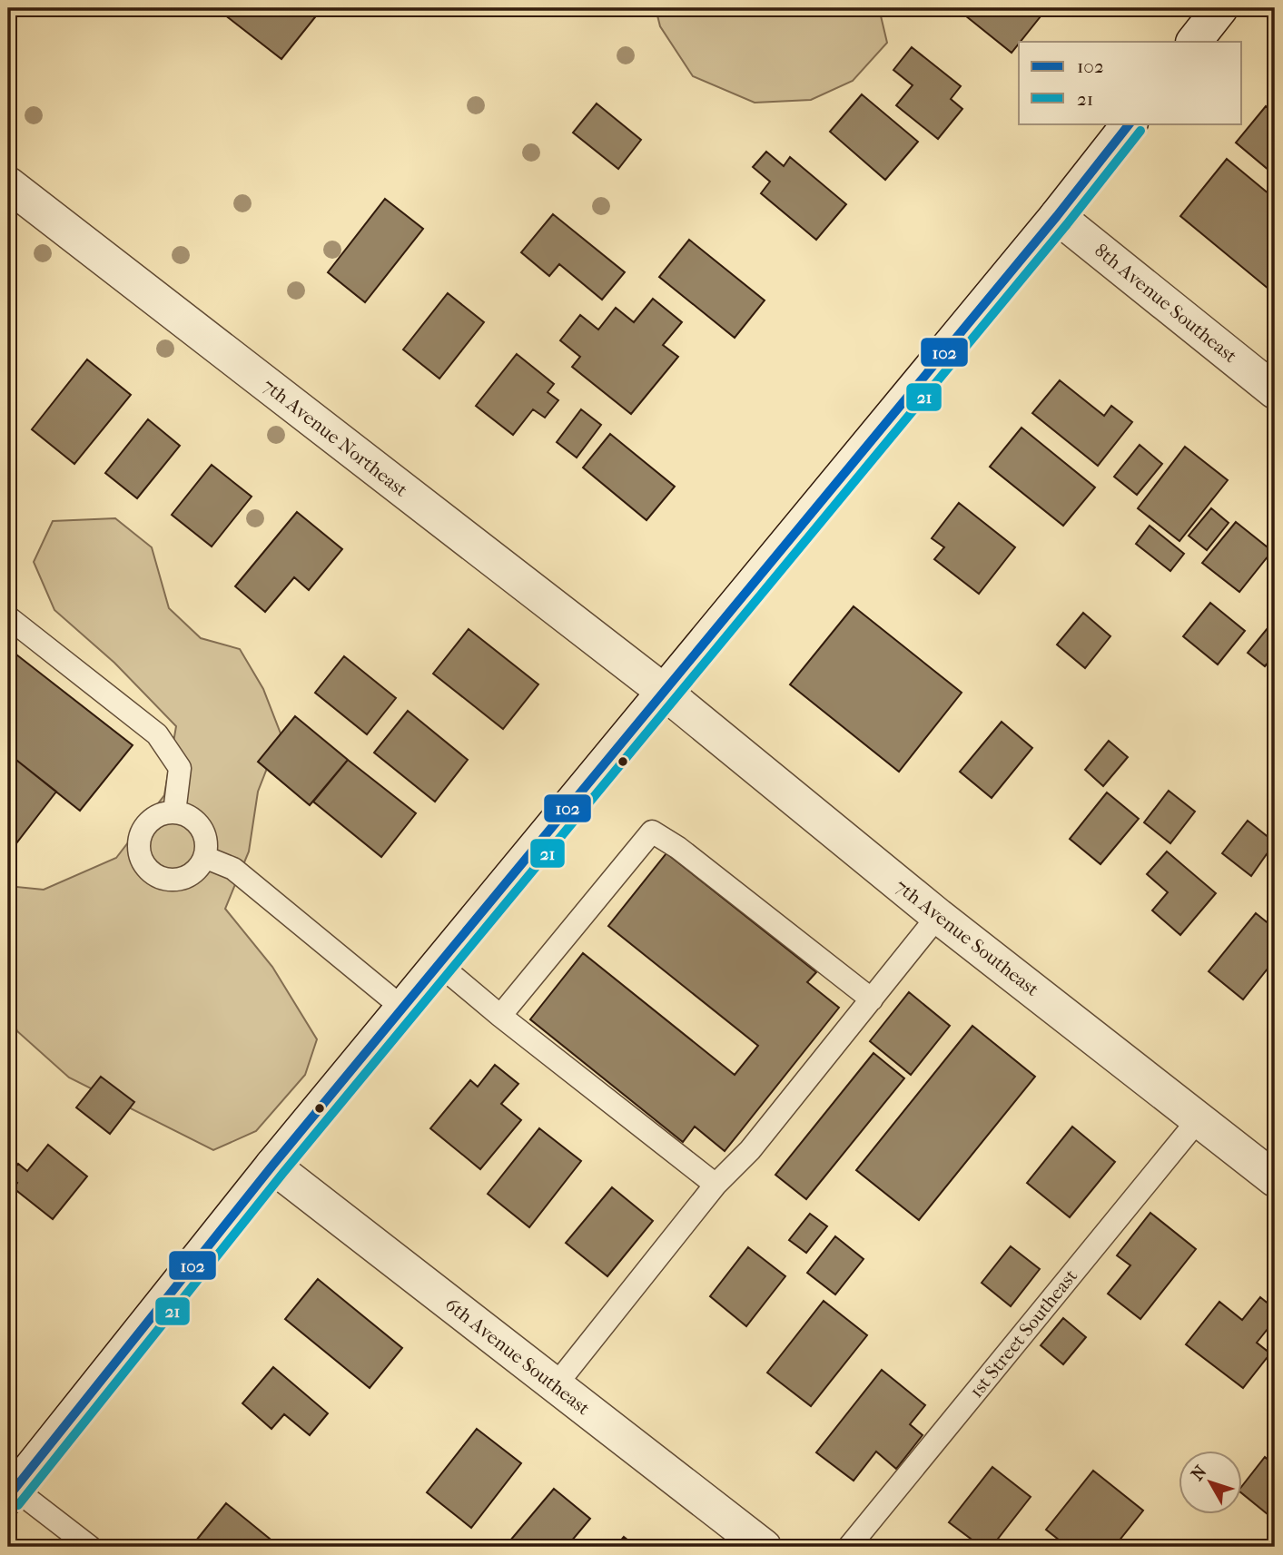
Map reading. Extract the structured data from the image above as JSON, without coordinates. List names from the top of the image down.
{
  "streets": {
    "street": [
      "8th Avenue Southeast",
      "7th Avenue Northeast",
      "7th Avenue Southeast",
      "6th Avenue Southeast"
    ],
    "lane": ["1st Street Southeast"]
  },
  "crossings": [
    ["7th Avenue Northeast", "7th Avenue Southeast"],
    ["7th Avenue Southeast", "1st Street Southeast"]
  ],
  "lines": ["transit line 102", "transit line 21"],
  "legend": ["102", "21"],
  "north": "top left"
}
